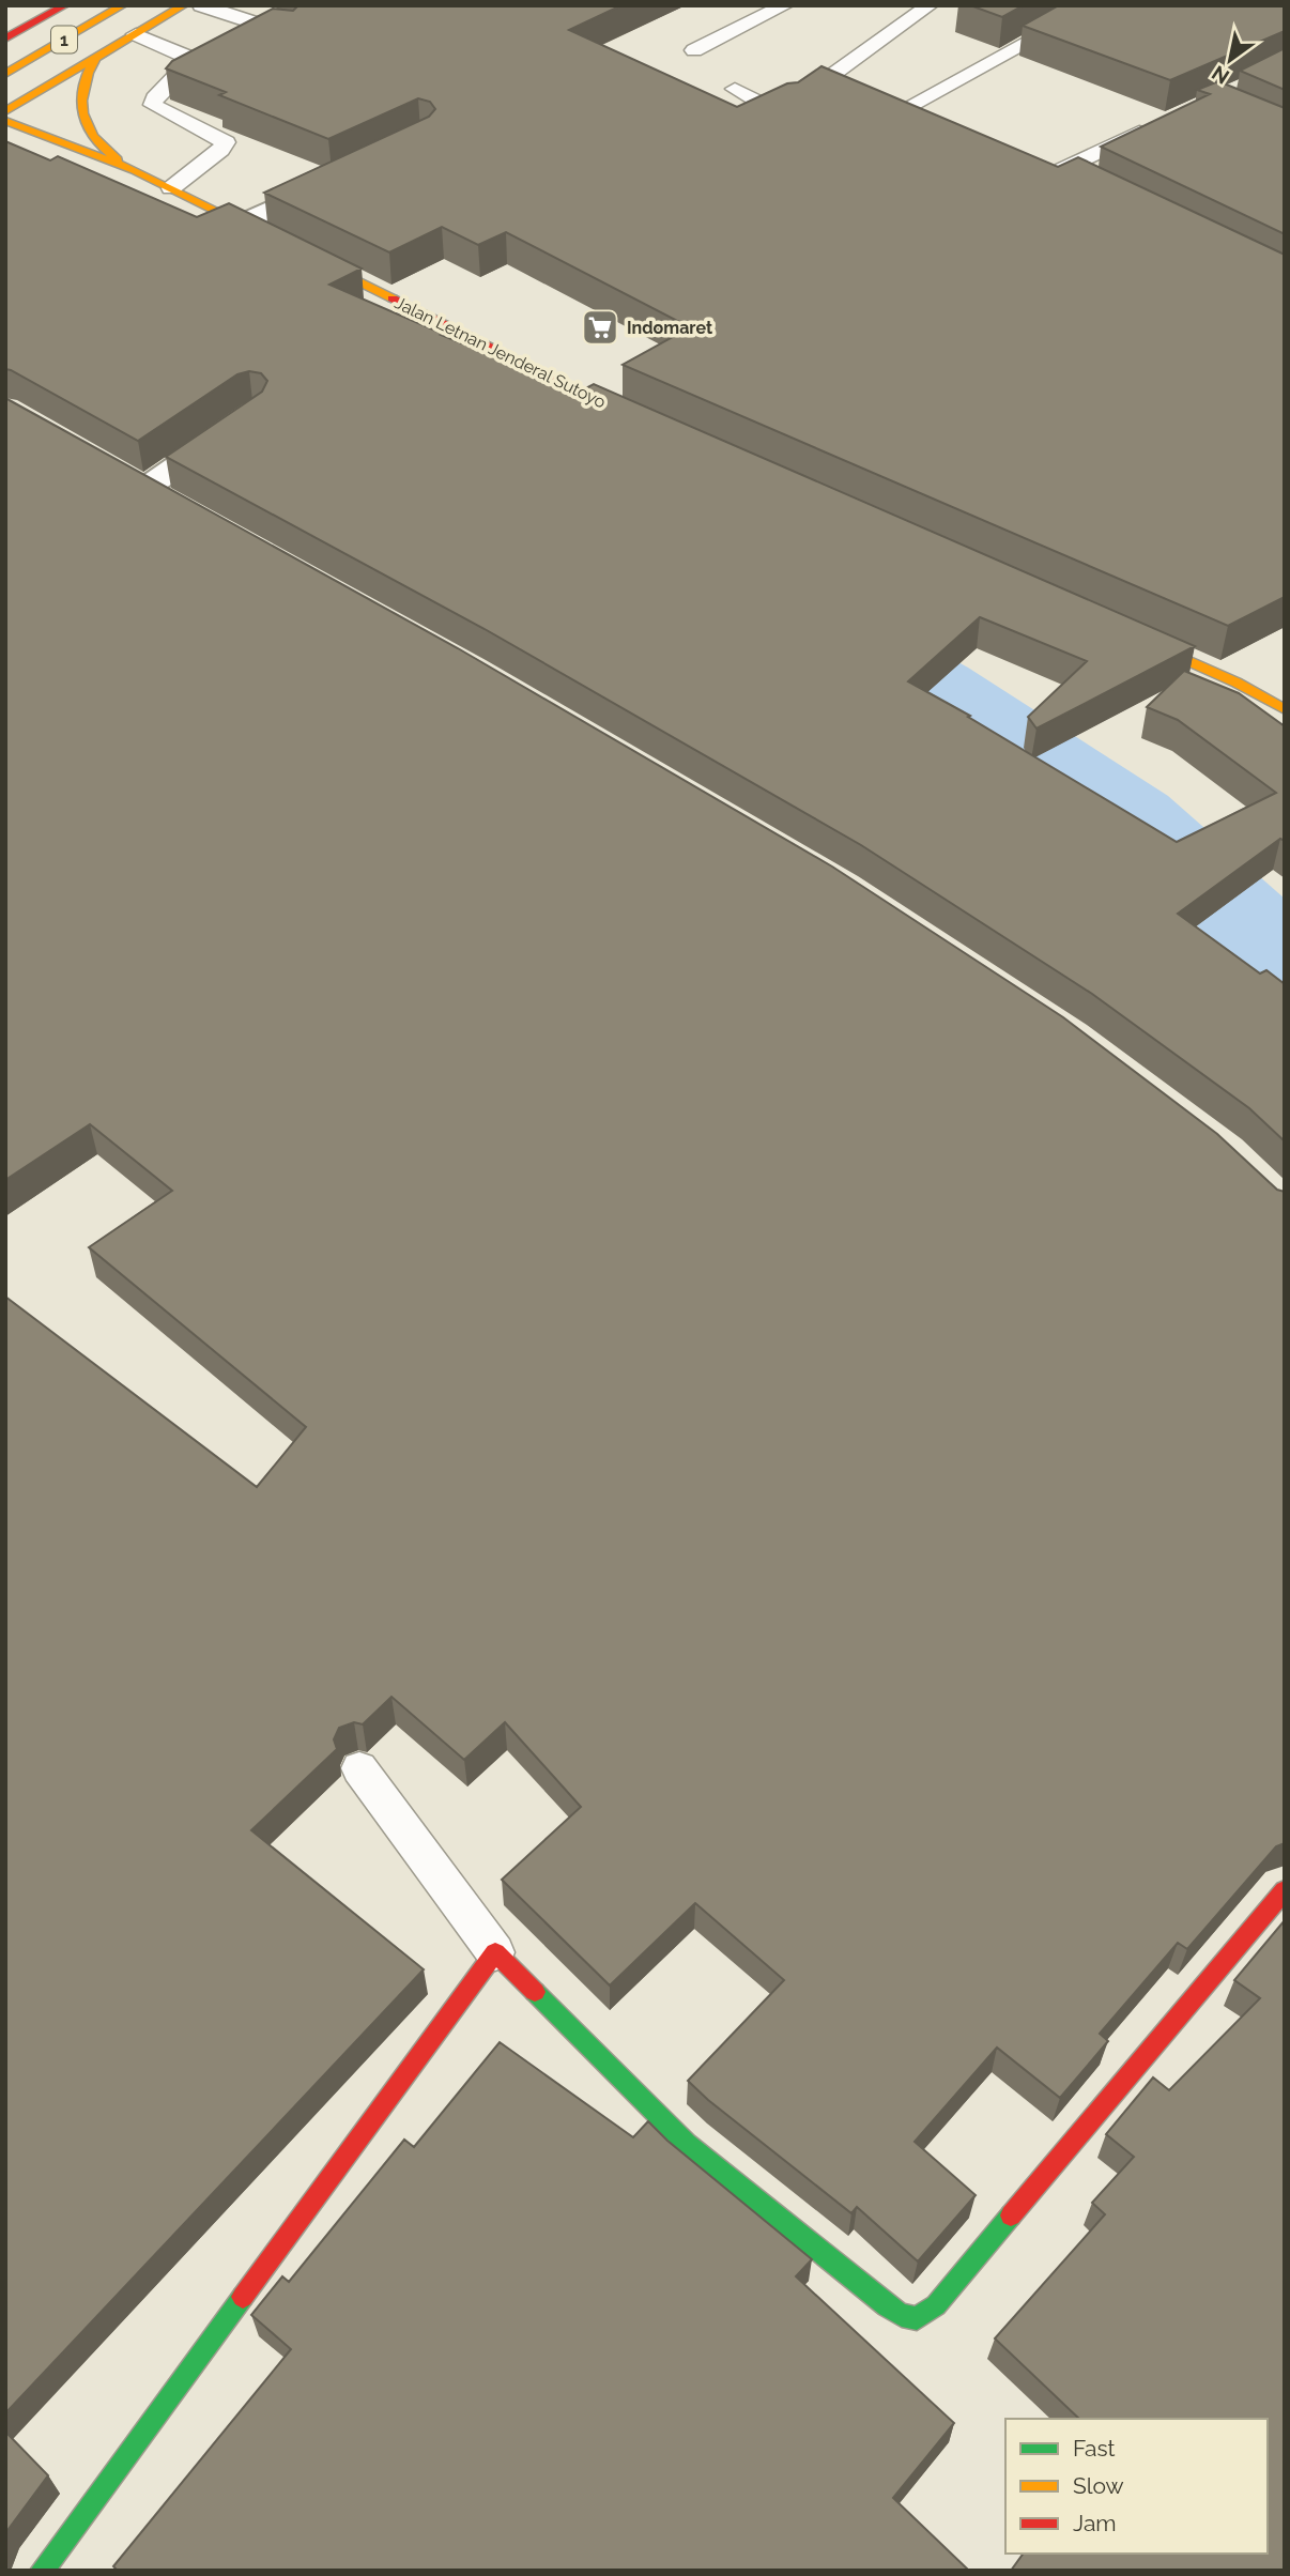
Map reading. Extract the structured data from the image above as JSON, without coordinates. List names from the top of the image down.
{
  "streets": {
    "main road": ["1", "Jalan Letnan Jenderal Sutoyo"]
  },
  "places": {
    "supermarket": ["Indomaret"]
  },
  "legend": ["Fast", "Slow", "Jam"],
  "north": "bottom left"
}
